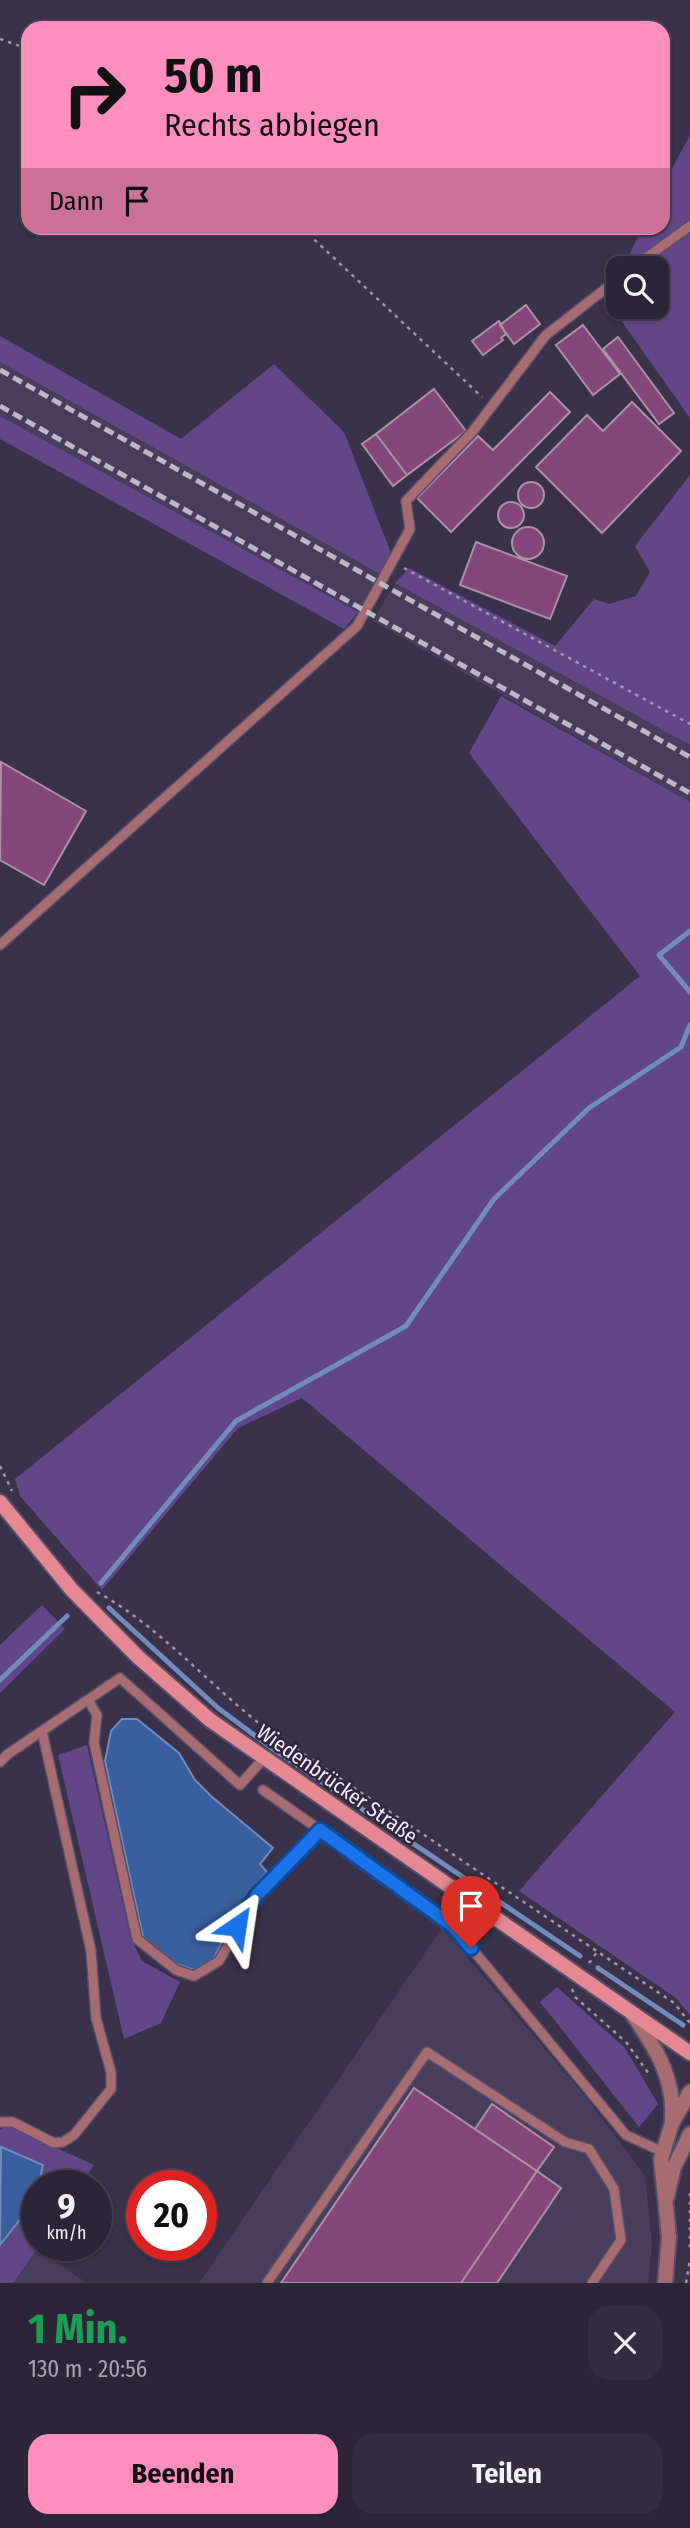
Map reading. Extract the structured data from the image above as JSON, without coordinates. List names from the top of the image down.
{
  "streets": {
    "street": ["Wiedenbrücker Straße"]
  },
  "page": {
    "turn": ["50 m", "Rechts abbiegen"],
    "then": "Dann",
    "speed": "9 km/h",
    "limit": "20",
    "heading": ["1 Min.", "130 m · 20:56"],
    "buttons": ["Beenden", "Teilen"]
  }
}
